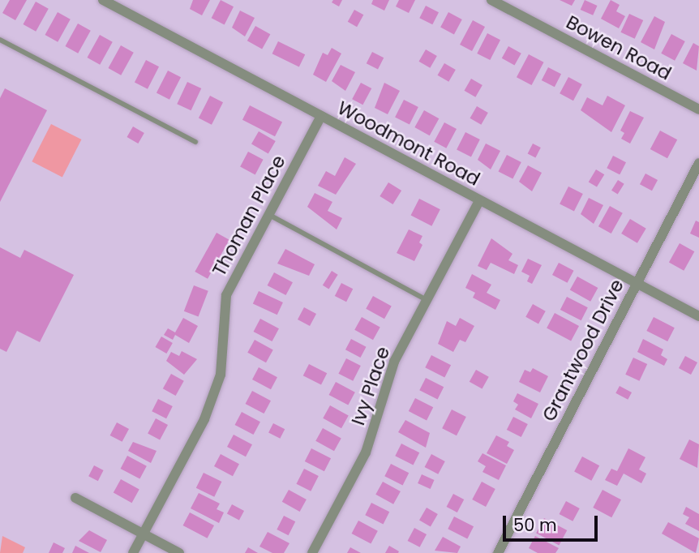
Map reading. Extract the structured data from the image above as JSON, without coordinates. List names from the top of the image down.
{
  "streets": {
    "street": [
      "Bowen Road",
      "Woodmont Road",
      "Thoman Place",
      "Grantwood Drive",
      "Ivy Place"
    ]
  },
  "crossings": [
    ["Woodmont Road", "Thoman Place"],
    ["Woodmont Road", "Grantwood Drive"],
    ["Woodmont Road", "Ivy Place"]
  ],
  "scale_bar": "50 m"
}
